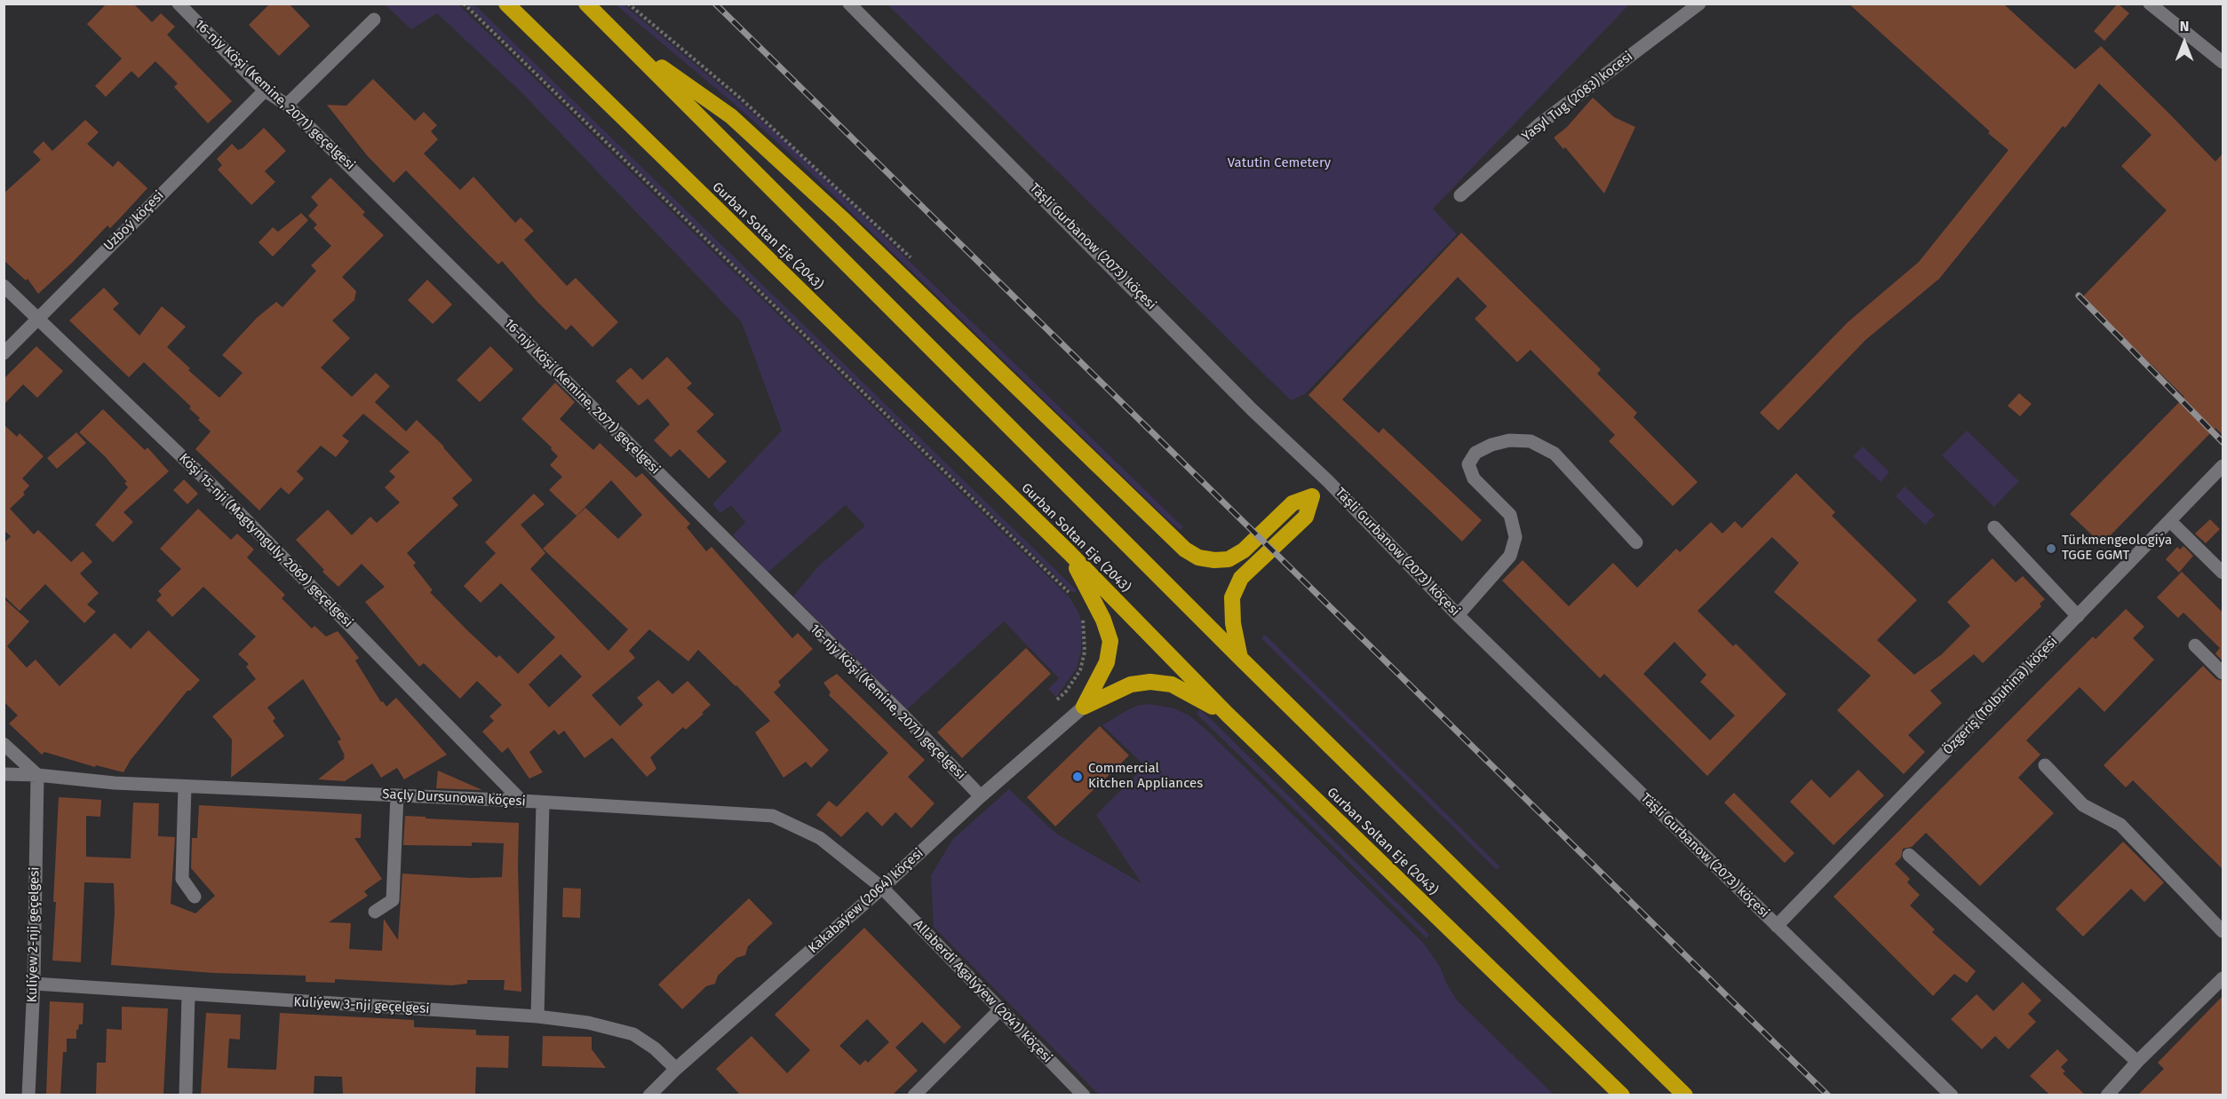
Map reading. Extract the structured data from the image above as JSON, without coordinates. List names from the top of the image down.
{
  "streets": {
    "highway": ["Gurban Soltan Eje (2043)"],
    "street": [
      "16-njy Köşi (Kemine, 2071) geçelgesi",
      "Yasyl Tug (2083) kocesi",
      "Uzboý köçesi",
      "Täşli Gurbanow (2073) köçesi",
      "Köşi 15-nji (Magtymguly, 2069) geçelgesi",
      "Özgeriş (Tolbuhina) köçesi",
      "Saçly Dursunowa köçesi",
      "Kakabaýew (2064) köçesi",
      "Kuliýew 2-nji geçelgesi",
      "Allaberdi Agalyýew (2041) köçesi",
      "Kuliýew 3-nji geçelgesi"
    ]
  },
  "crossings": [
    ["16-njy Köşi (Kemine, 2071) geçelgesi", "Uzboý köçesi"],
    ["16-njy Köşi (Kemine, 2071) geçelgesi", "Kakabaýew (2064) köçesi"],
    ["Uzboý köçesi", "Köşi 15-nji (Magtymguly, 2069) geçelgesi"],
    ["Täşli Gurbanow (2073) köçesi", "Özgeriş (Tolbuhina) köçesi"],
    ["Köşi 15-nji (Magtymguly, 2069) geçelgesi", "Saçly Dursunowa köçesi"],
    ["Saçly Dursunowa köçesi", "Kakabaýew (2064) köçesi"],
    ["Saçly Dursunowa köçesi", "Kuliýew 2-nji geçelgesi"],
    ["Saçly Dursunowa köçesi", "Allaberdi Agalyýew (2041) köçesi"],
    ["Kakabaýew (2064) köçesi", "Allaberdi Agalyýew (2041) köçesi"],
    ["Kakabaýew (2064) köçesi", "Kuliýew 3-nji geçelgesi"],
    ["Kuliýew 2-nji geçelgesi", "Kuliýew 3-nji geçelgesi"]
  ],
  "parks": ["Vatutin Cemetery"],
  "places": ["Türkmengeologiýa TGGE GGMT", "Commercial Kitchen Appliances"],
  "north": "top"
}
